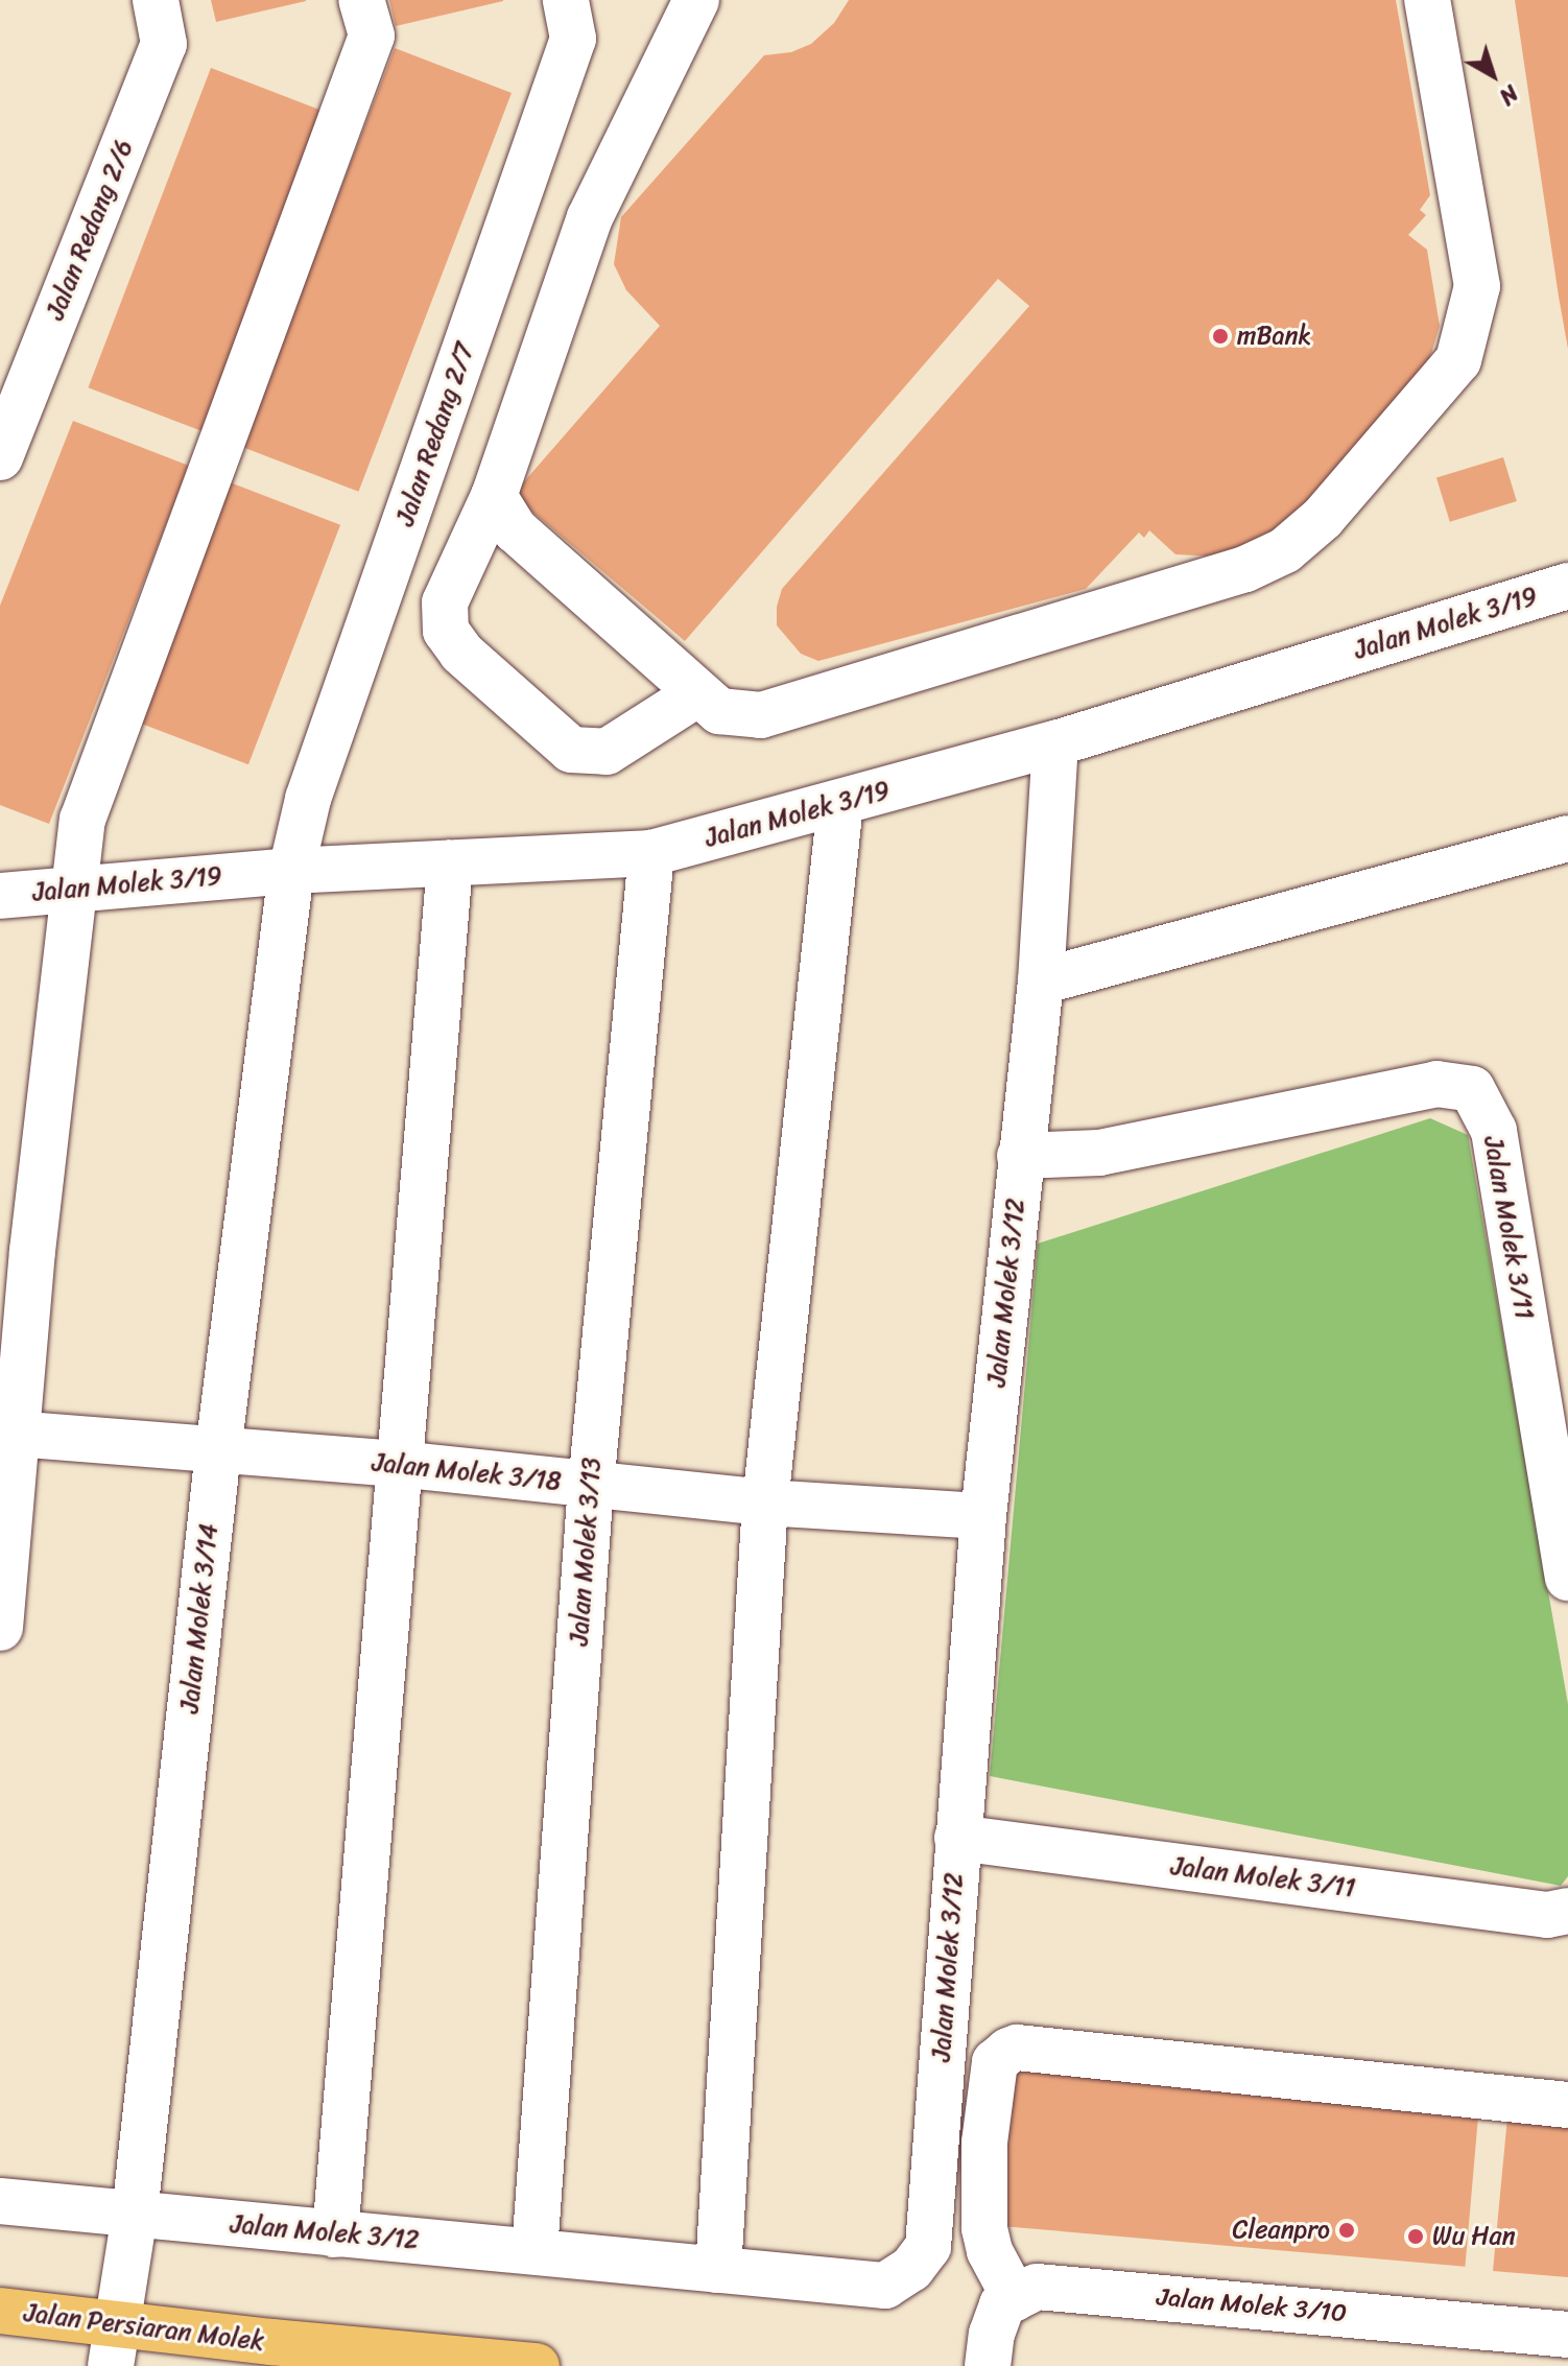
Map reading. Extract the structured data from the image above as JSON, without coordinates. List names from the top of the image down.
{
  "streets": {
    "main road": ["Jalan Persiaran Molek"],
    "street": [
      "Jalan Redang 2/6",
      "Jalan Redang 2/7",
      "Jalan Molek 3/19",
      "Jalan Molek 3/11",
      "Jalan Molek 3/12",
      "Jalan Molek 3/18",
      "Jalan Molek 3/13",
      "Jalan Molek 3/14",
      "Jalan Molek 3/10"
    ]
  },
  "crossings": [
    ["Jalan Redang 2/7", "Jalan Molek 3/19"],
    ["Jalan Redang 2/7", "Jalan Molek 3/14"],
    ["Jalan Molek 3/19", "Jalan Molek 3/12"],
    ["Jalan Molek 3/19", "Jalan Molek 3/13"],
    ["Jalan Molek 3/19", "Jalan Molek 3/14"],
    ["Jalan Molek 3/11", "Jalan Molek 3/12"],
    ["Jalan Molek 3/12", "Jalan Molek 3/18"],
    ["Jalan Molek 3/12", "Jalan Molek 3/13"],
    ["Jalan Molek 3/12", "Jalan Molek 3/14"],
    ["Jalan Molek 3/18", "Jalan Molek 3/13"],
    ["Jalan Molek 3/18", "Jalan Molek 3/14"],
    ["Jalan Molek 3/14", "Jalan Persiaran Molek"]
  ],
  "places": ["mBank", "Cleanpro", "Wu Han"],
  "north": "bottom right"
}
